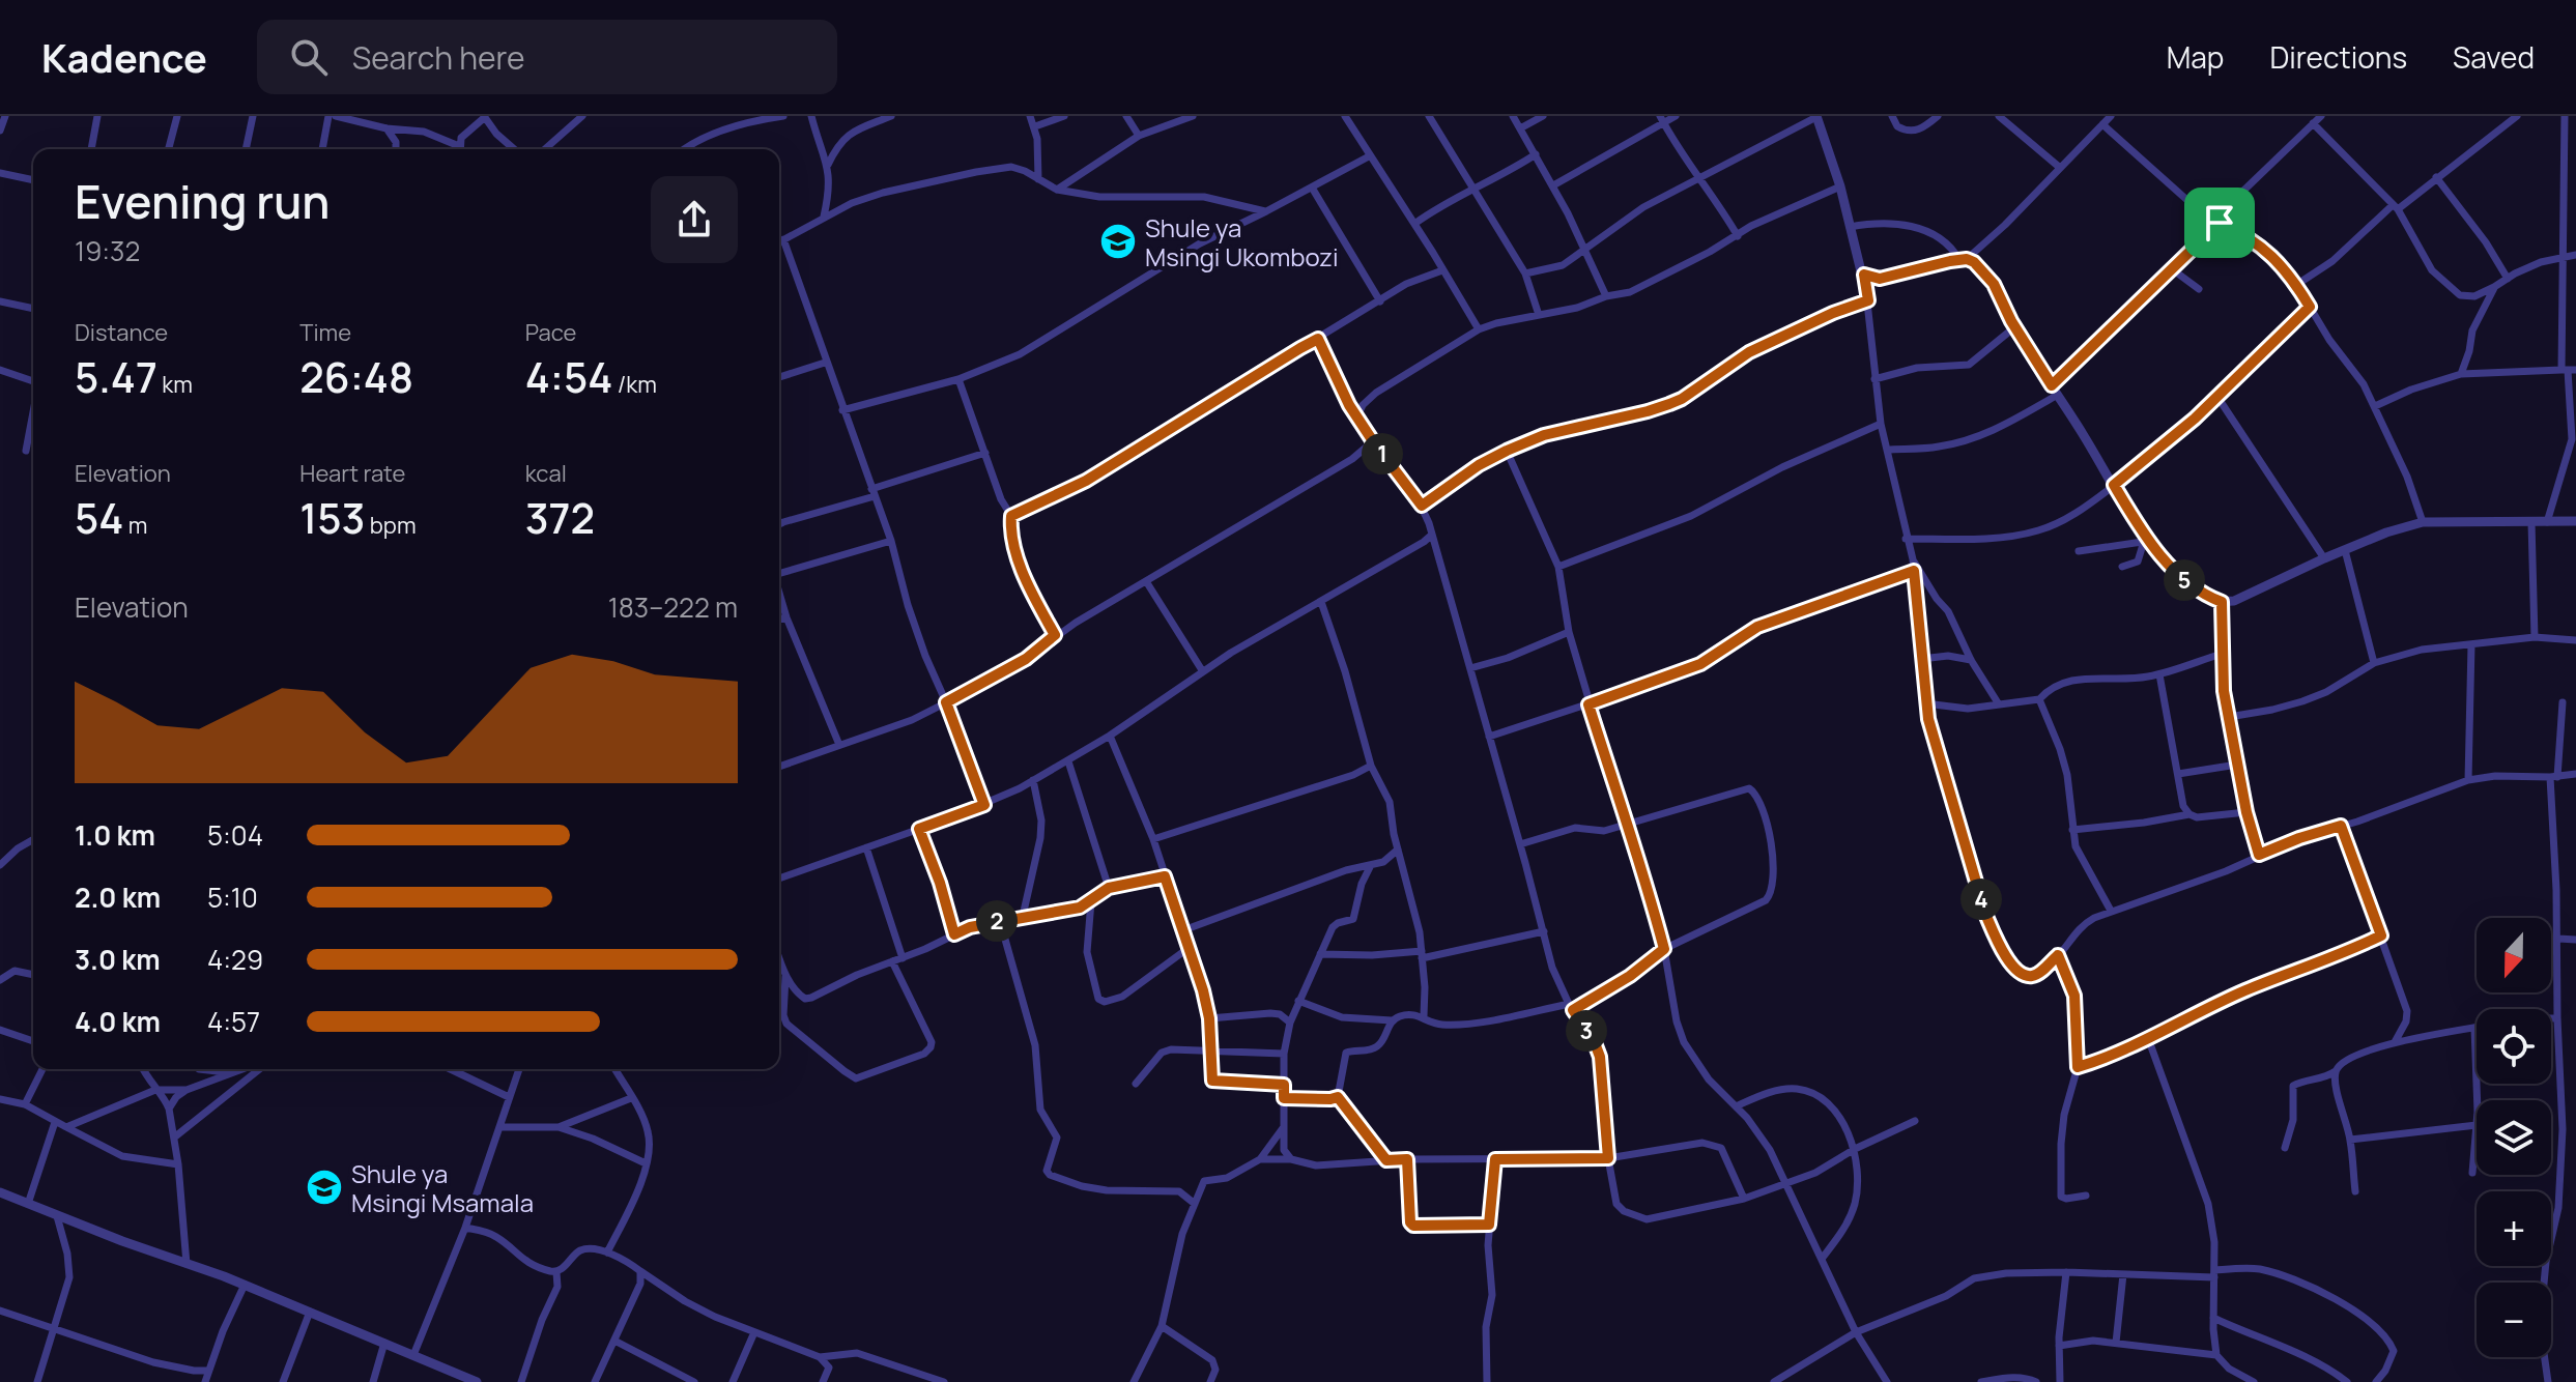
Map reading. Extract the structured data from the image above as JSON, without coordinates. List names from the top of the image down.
{
  "places": {
    "school or university": ["Shule ya Msingi Ukombozi", "Shule ya Msingi Msamala"]
  },
  "north": "bottom",
  "page": {
    "header": "Kadence",
    "search": "Search here",
    "nav": ["Map", "Directions", "Saved"],
    "heading": ["Evening run", "19:32"],
    "stats": [
      ["Distance", "5.47 km"],
      ["Time", "26:48"],
      ["Pace", "4:54 /km"],
      ["Elevation", "54 m"],
      ["Heart rate", "153 bpm"],
      ["kcal", "372"]
    ],
    "pins": [
      "1",
      "5",
      "4",
      "2",
      "3"
    ],
    "chart": ["Elevation", "183–222 m"],
    "list": [
      {
        "name": "1.0 km",
        "note": "5:04"
      },
      {
        "name": "2.0 km",
        "note": "5:10"
      },
      {
        "name": "3.0 km",
        "note": "4:29"
      },
      {
        "name": "4.0 km",
        "note": "4:57"
      }
    ],
    "map_buttons": ["+", "−"]
  }
}
